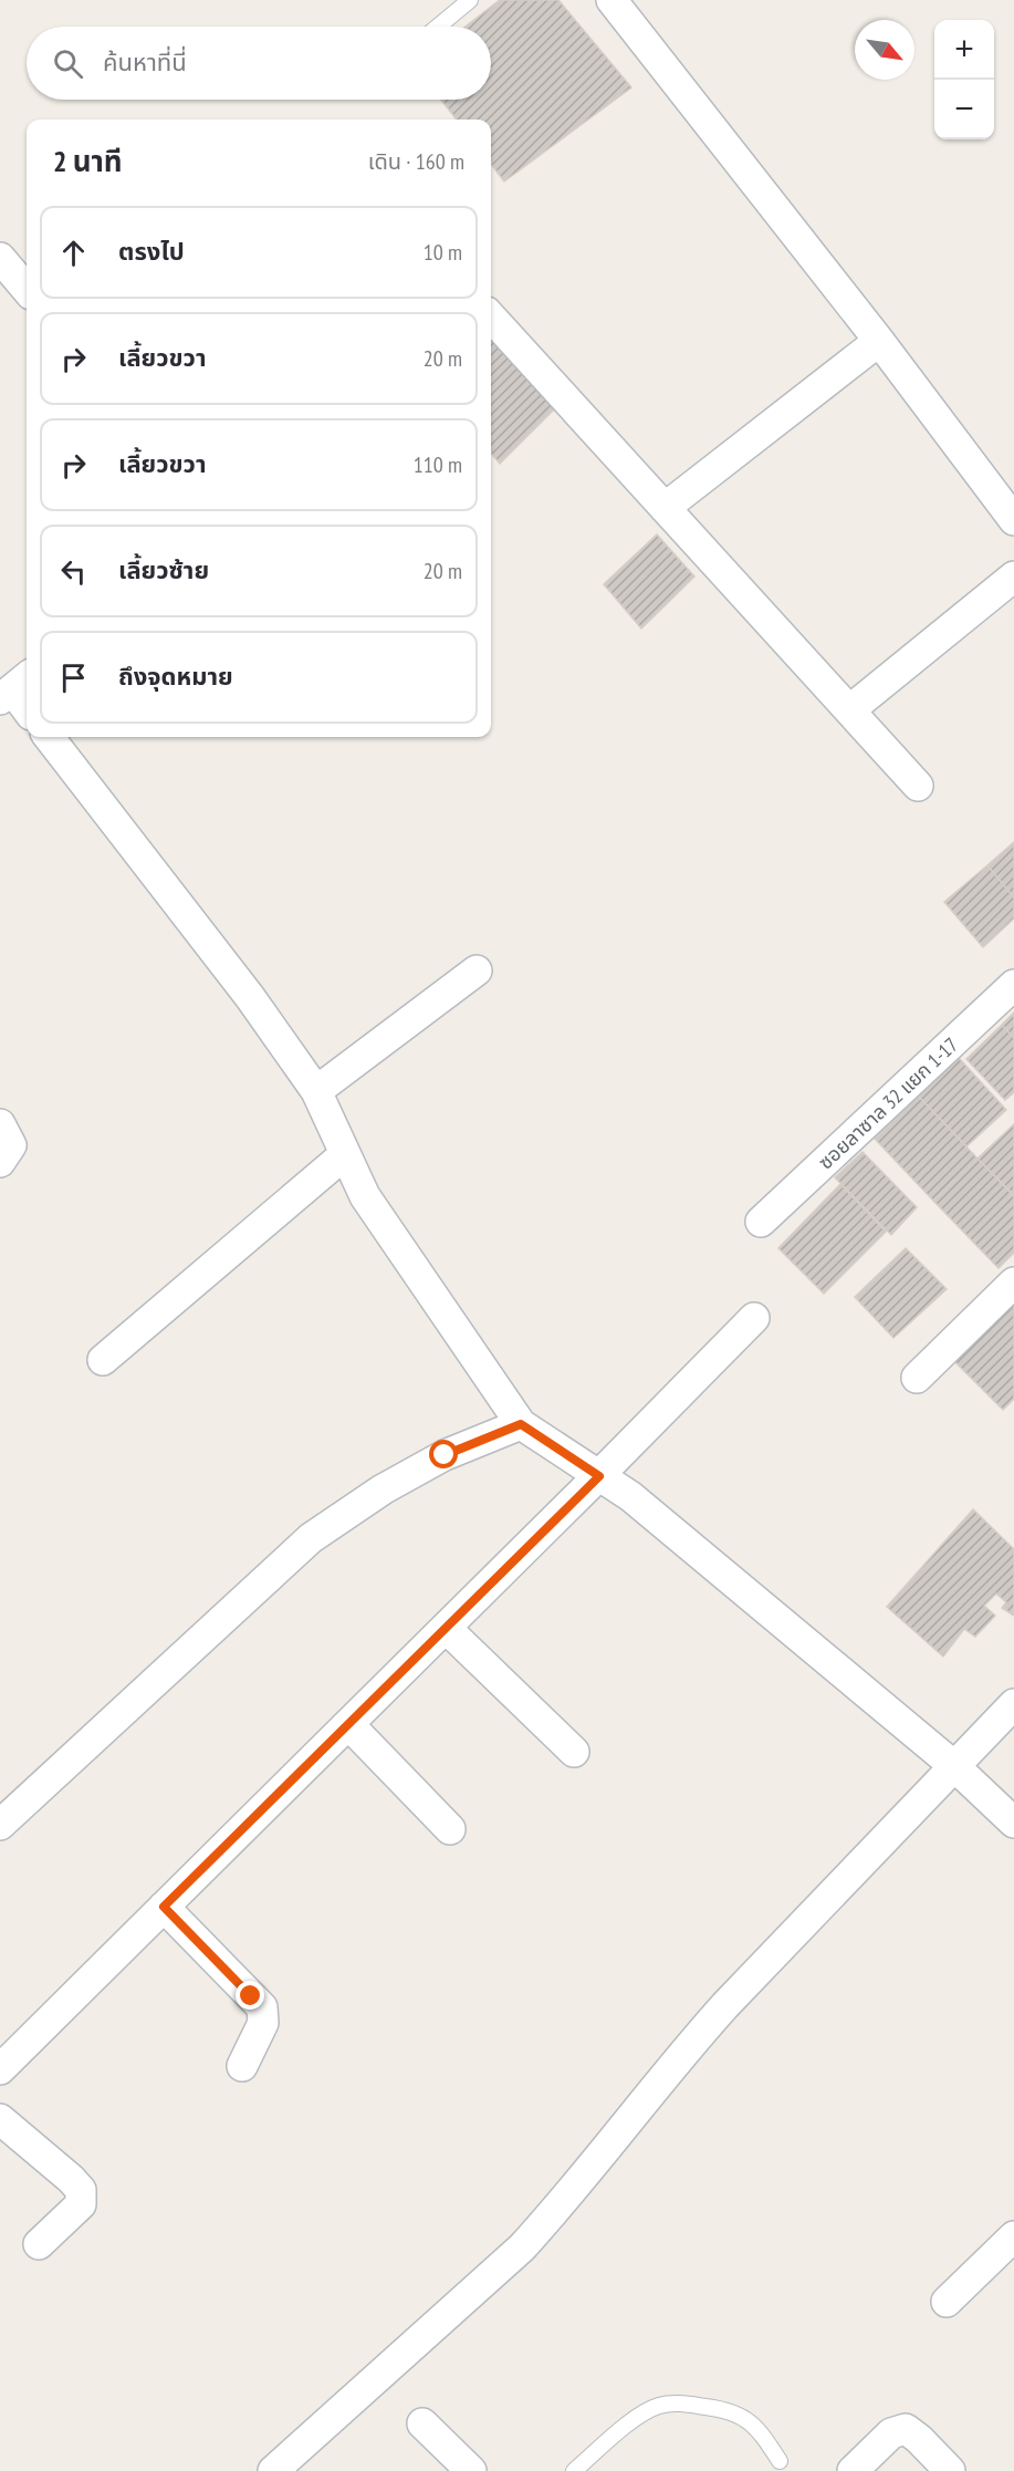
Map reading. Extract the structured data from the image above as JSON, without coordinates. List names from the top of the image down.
{
  "streets": {
    "street": ["ซอยลาซาล 32 แยก 1-17"]
  },
  "north": "bottom right",
  "page": {
    "map_buttons": ["+", "−"],
    "search": "ค้นหาที่นี่",
    "heading": ["2 นาที", "เดิน · 160 m"],
    "list": [
      ["ตรงไป", "10 m"],
      ["เลี้ยวขวา", "20 m"],
      ["เลี้ยวขวา", "110 m"],
      ["เลี้ยวซ้าย", "20 m"],
      "ถึงจุดหมาย"
    ]
  }
}
